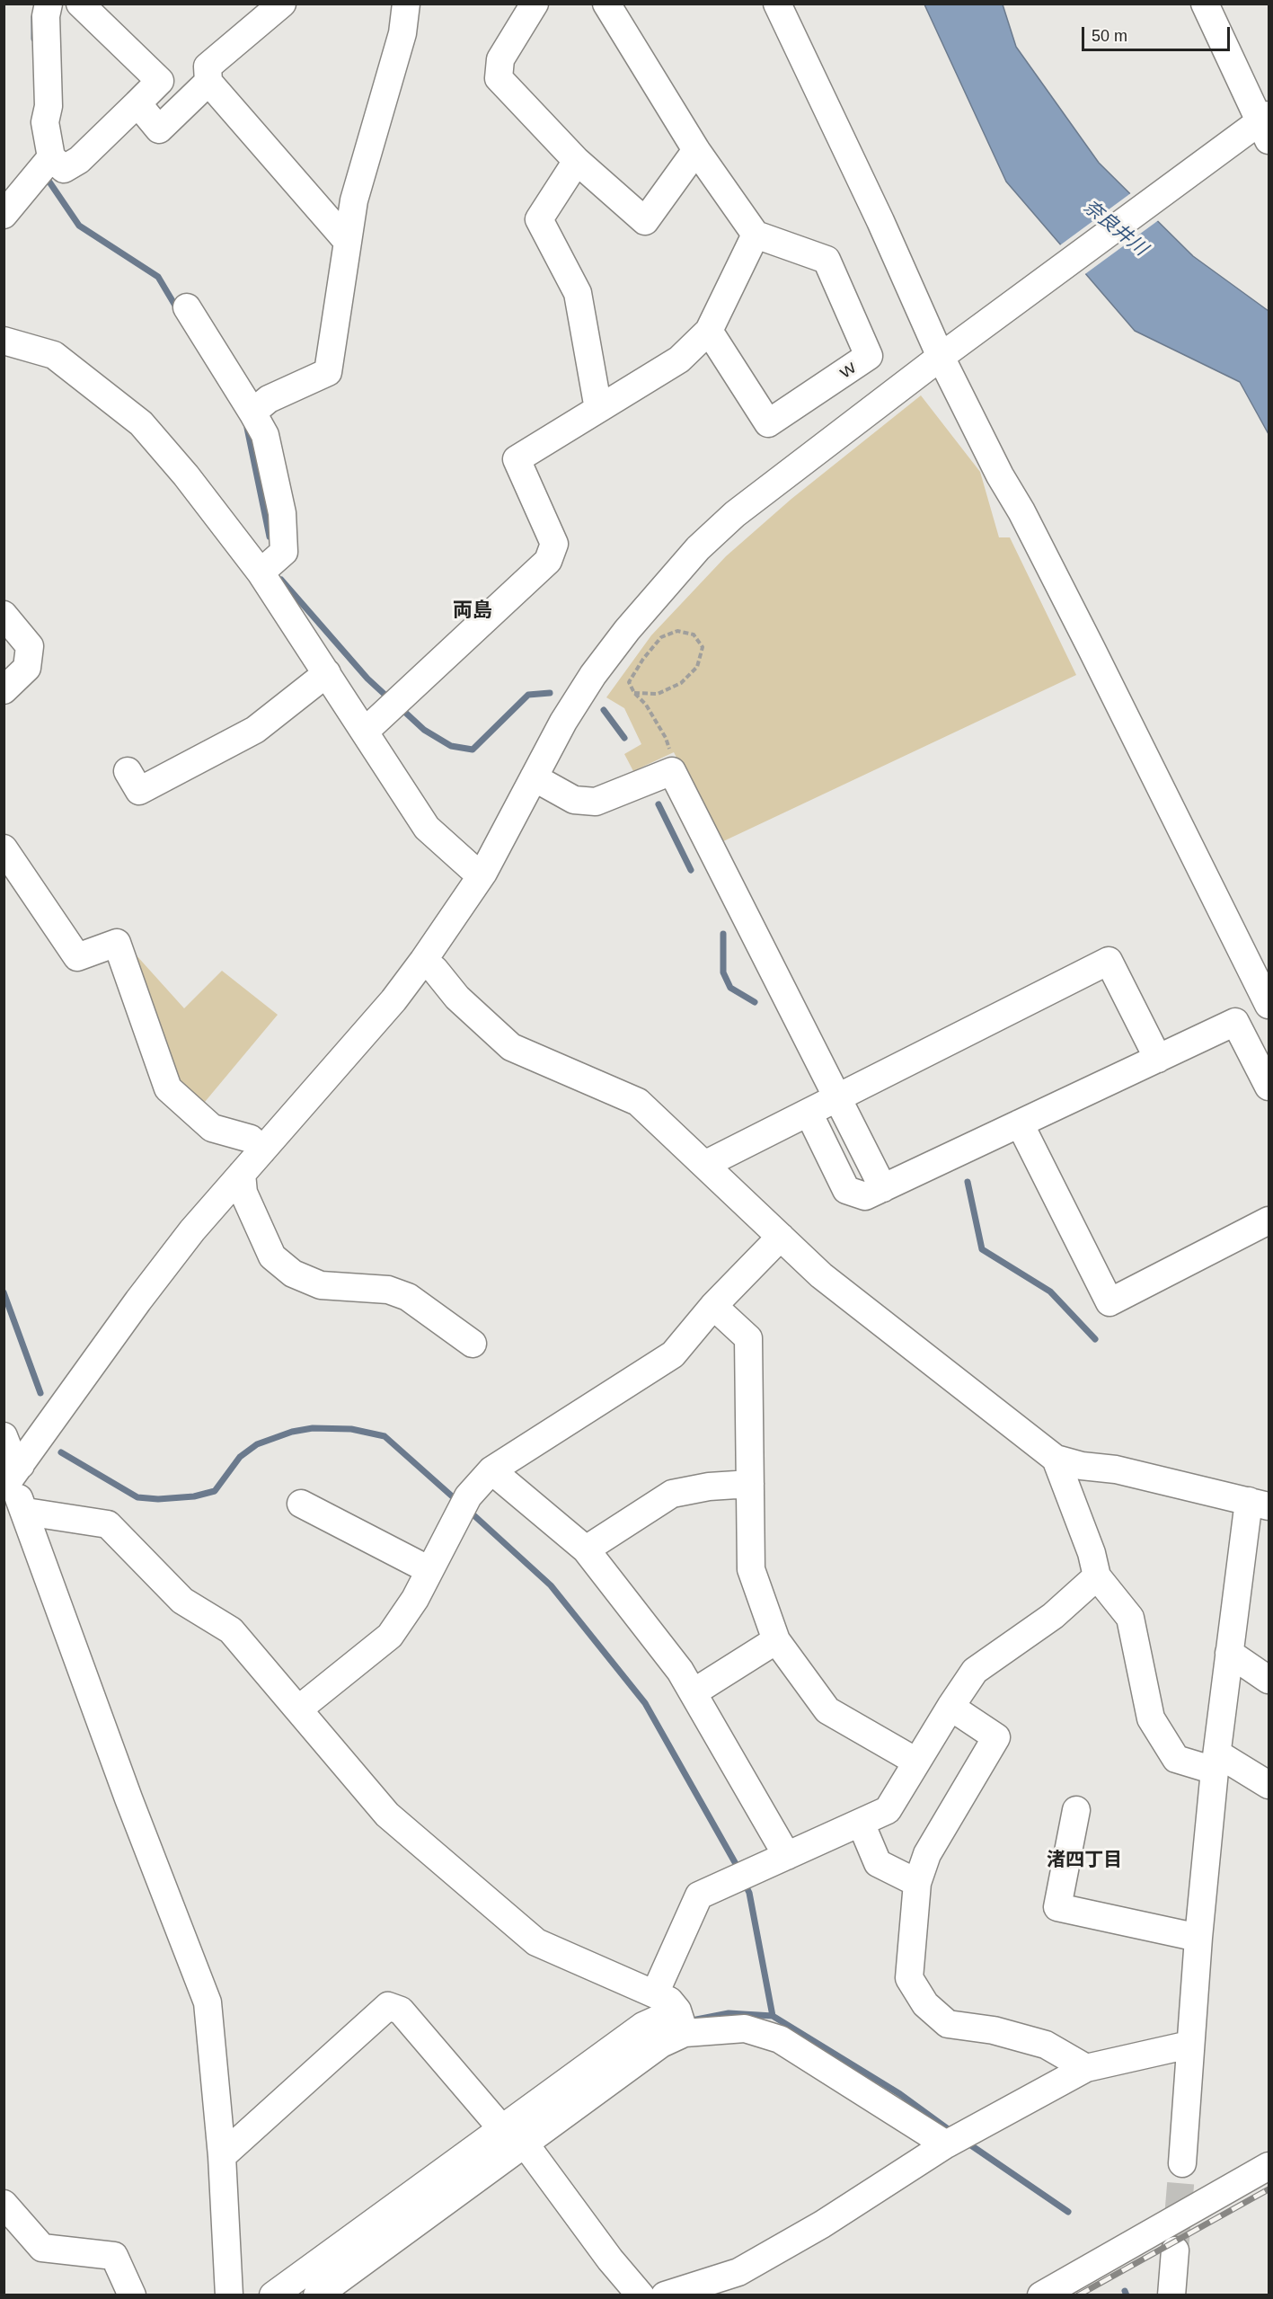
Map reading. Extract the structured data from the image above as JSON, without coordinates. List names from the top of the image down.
{
  "streets": {
    "street": ["ｗ"]
  },
  "districts": ["両島", "渚四丁目"],
  "water": ["奈良井川"],
  "scale_bar": "50 m"
}
